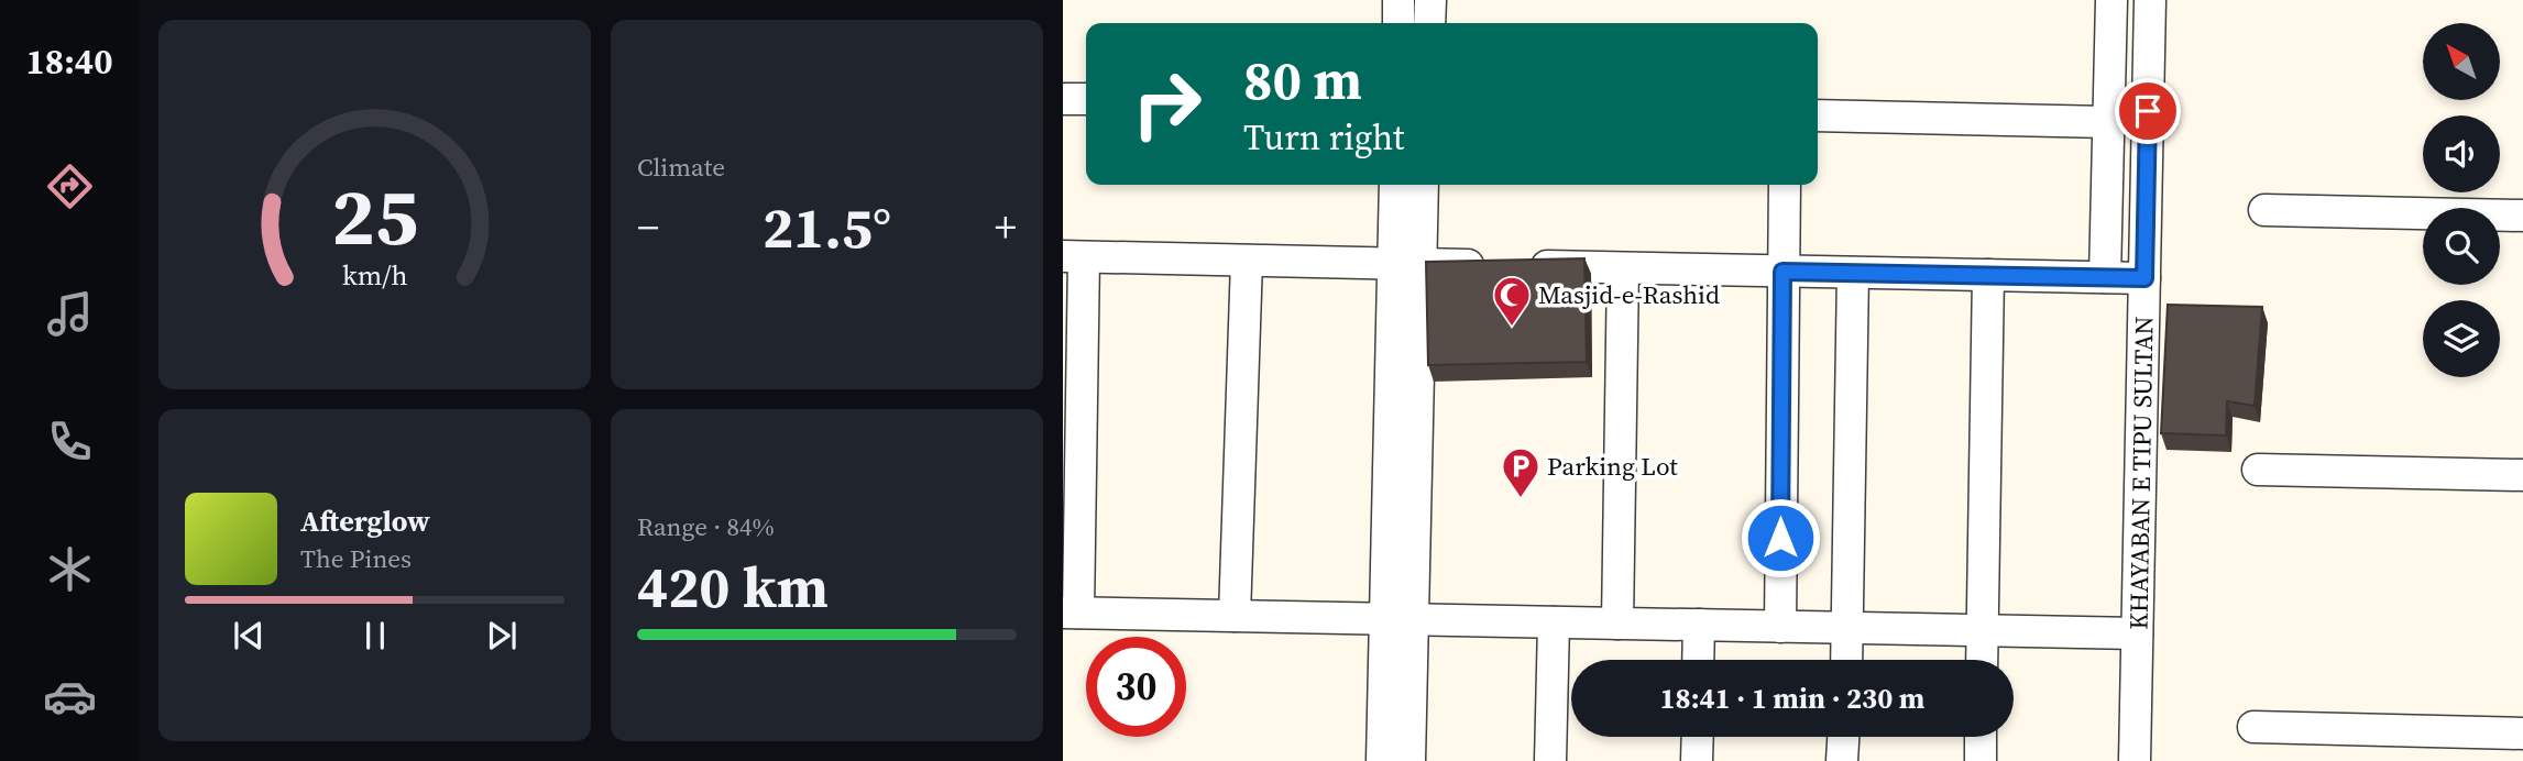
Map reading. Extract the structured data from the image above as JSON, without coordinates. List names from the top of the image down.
{
  "streets": {
    "street": ["KHAYABAN E TIPU SULTAN"]
  },
  "places": {
    "mosque": ["Masjid-e-Rashid"],
    "parking": ["Parking Lot"]
  },
  "north": "top left",
  "page": {
    "tabs": "18:40",
    "tile": [
      "Climate",
      ["Range · 84%", "420 km"]
    ],
    "turn": ["80 m", "Turn right"],
    "heat": ["−", "21.5°", "+"],
    "song": ["Afterglow", "The Pines"],
    "limit": "30",
    "trip": "18:41 · 1 min · 230 m",
    "gauge": ["25", "km/h"]
  }
}
